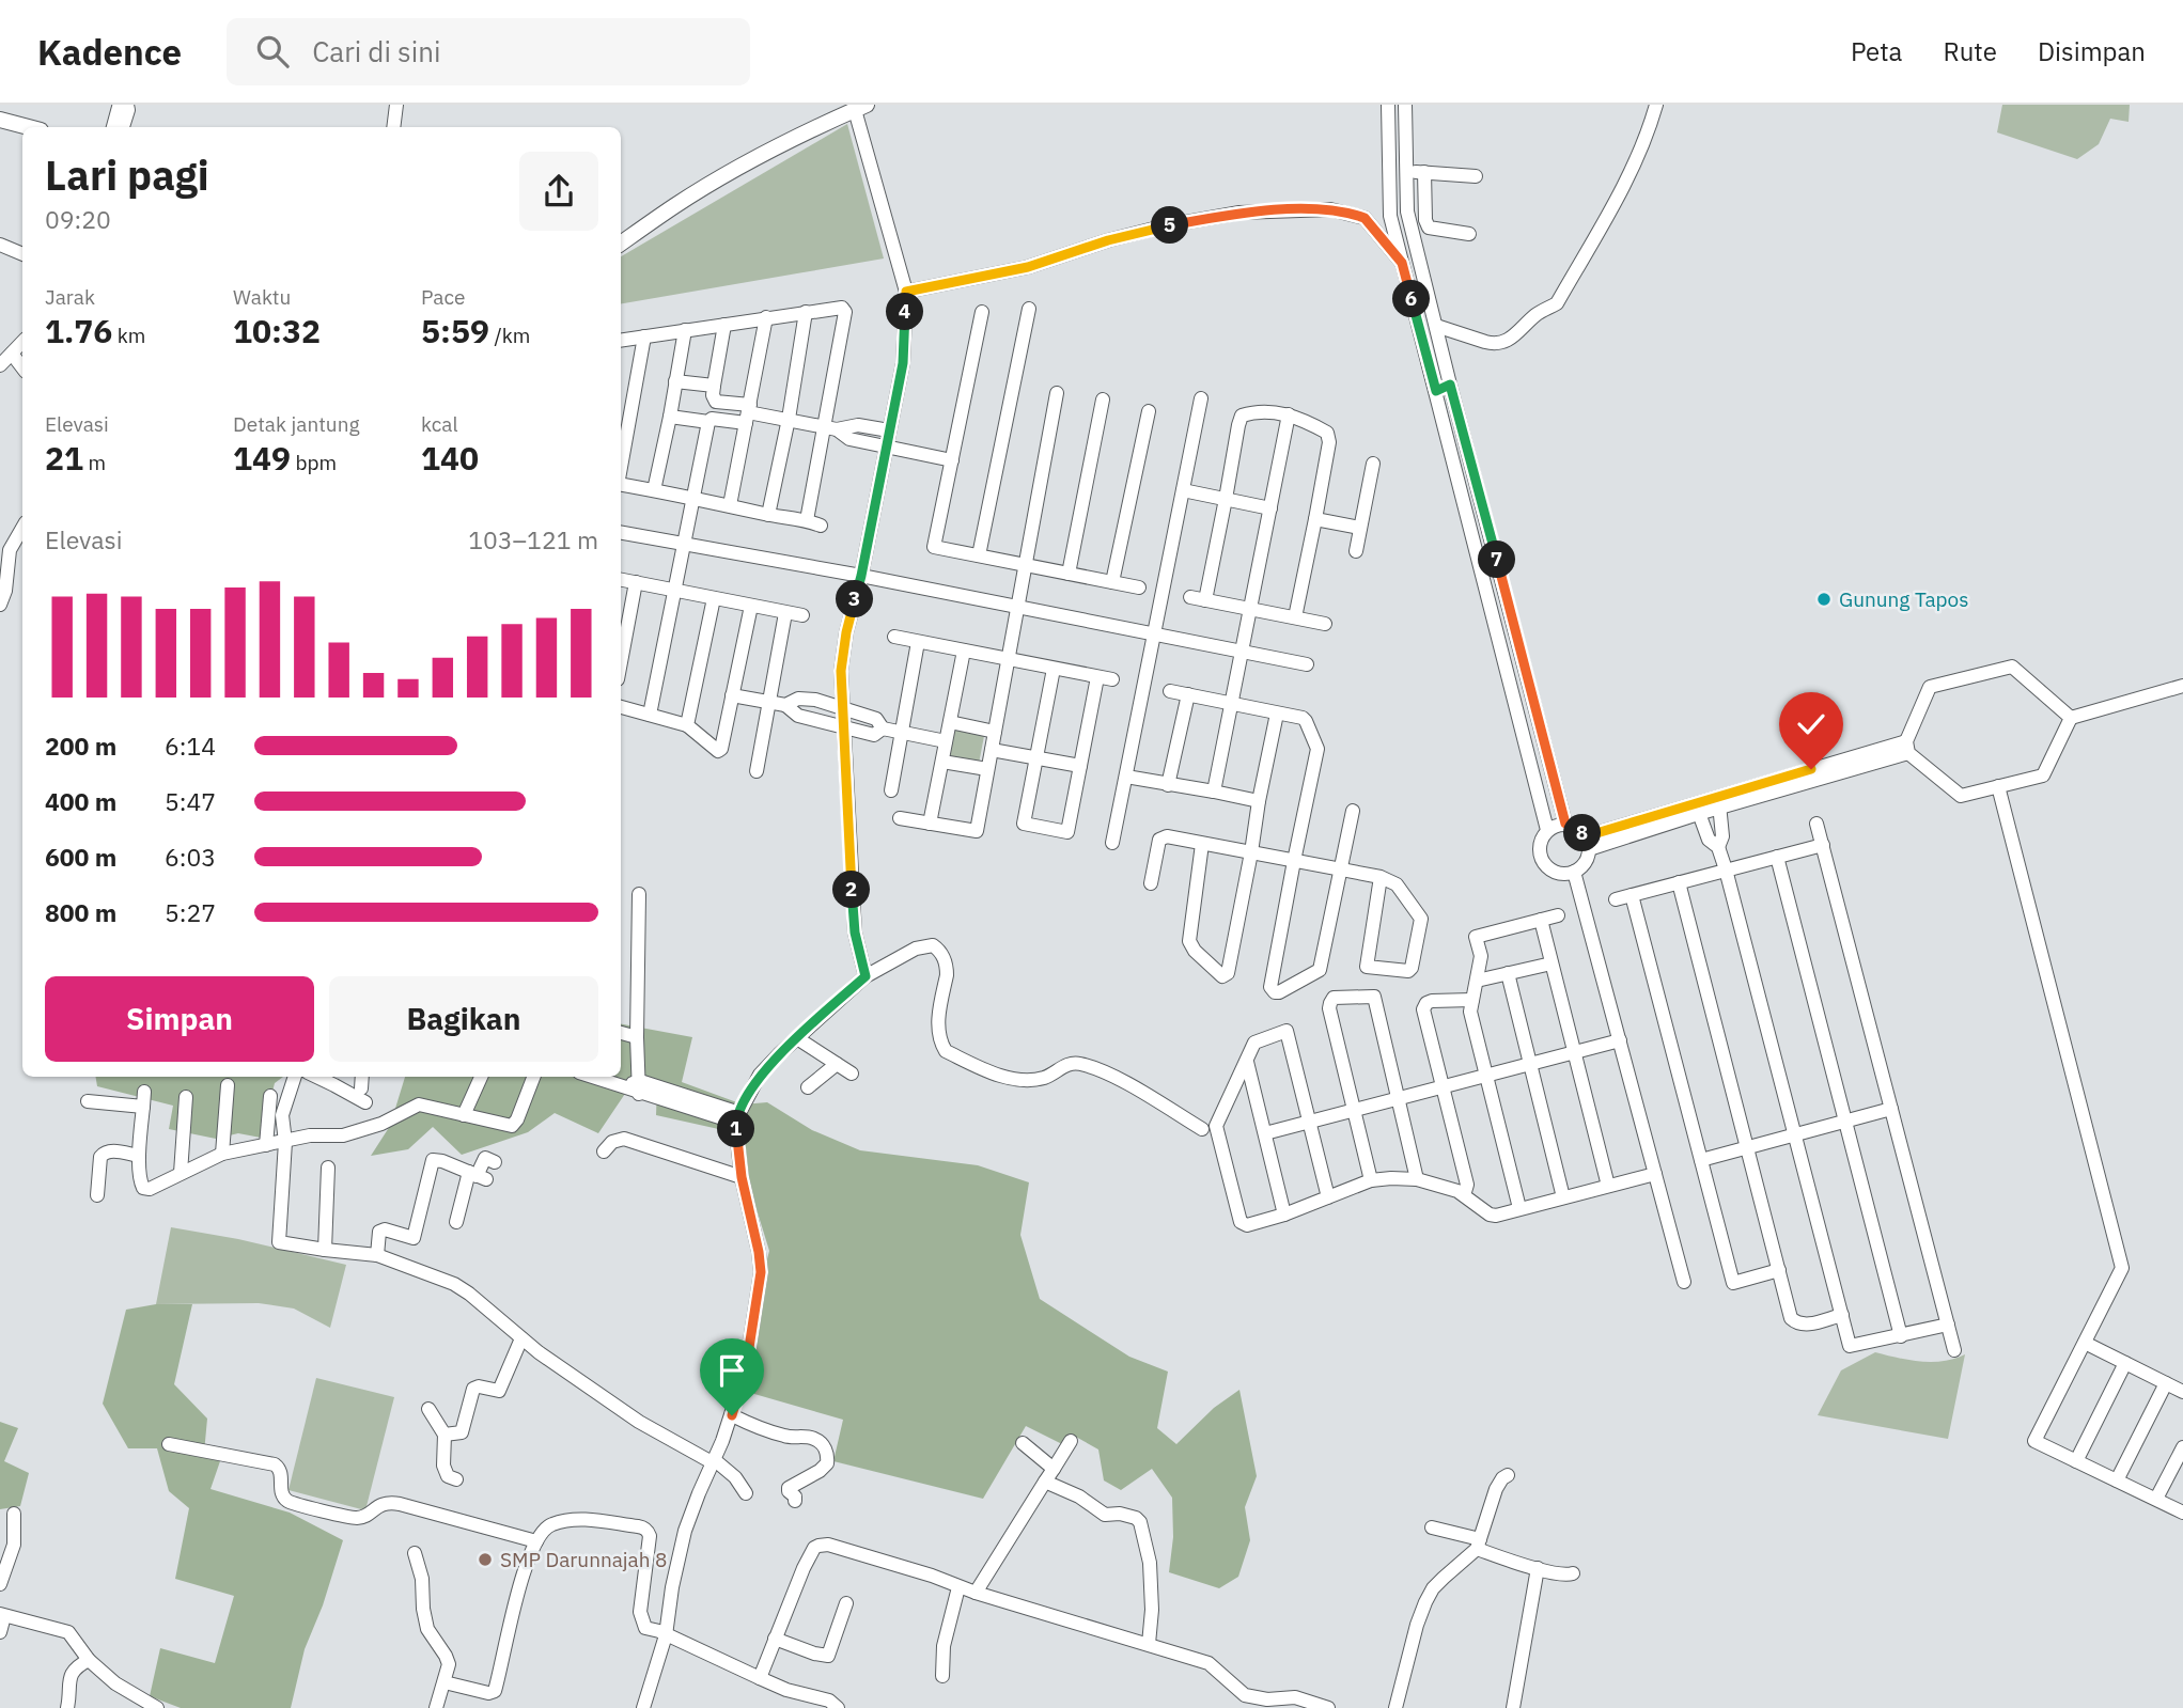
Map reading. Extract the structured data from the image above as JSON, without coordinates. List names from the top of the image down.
{
  "places": ["Gunung Tapos", "SMP Darunnajah 8"],
  "page": {
    "header": "Kadence",
    "search": "Cari di sini",
    "nav": ["Peta", "Rute", "Disimpan"],
    "heading": ["Lari pagi", "09:20"],
    "pins": [
      "5",
      "6",
      "4",
      "7",
      "3",
      "8",
      "2",
      "1"
    ],
    "stats": [
      ["Jarak", "1.76 km"],
      ["Waktu", "10:32"],
      ["Pace", "5:59 /km"],
      ["Elevasi", "21 m"],
      ["Detak jantung", "149 bpm"],
      ["kcal", "140"]
    ],
    "chart": ["Elevasi", "103–121 m"],
    "list": [
      {
        "name": "200 m",
        "note": "6:14"
      },
      {
        "name": "400 m",
        "note": "5:47"
      },
      {
        "name": "600 m",
        "note": "6:03"
      },
      {
        "name": "800 m",
        "note": "5:27"
      }
    ],
    "buttons": ["Simpan", "Bagikan"]
  }
}
